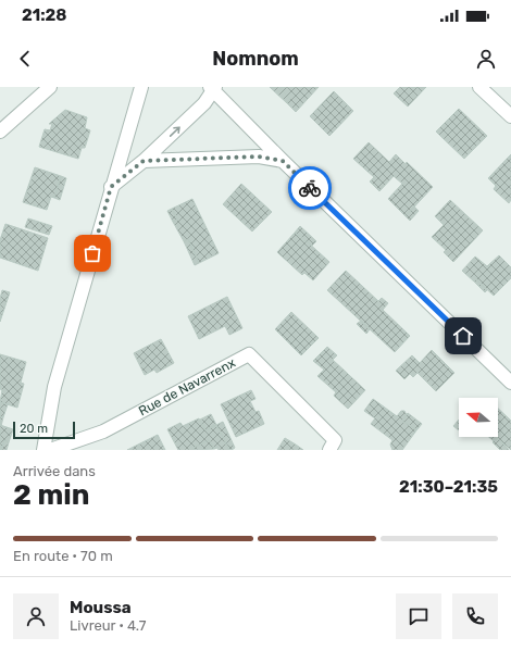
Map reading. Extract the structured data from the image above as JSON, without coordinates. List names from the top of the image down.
{
  "streets": {
    "street": ["Rue de Navarrenx"]
  },
  "scale_bar": "20 m",
  "north": "left",
  "page": {
    "status": "21:28",
    "header": "Nomnom",
    "scale": "20 m",
    "heading": ["2 min", "Arrivée dans", "21:30–21:35"],
    "panel": ["Moussa", "Livreur · 4.7"],
    "bar": "En route · 70 m"
  }
}
